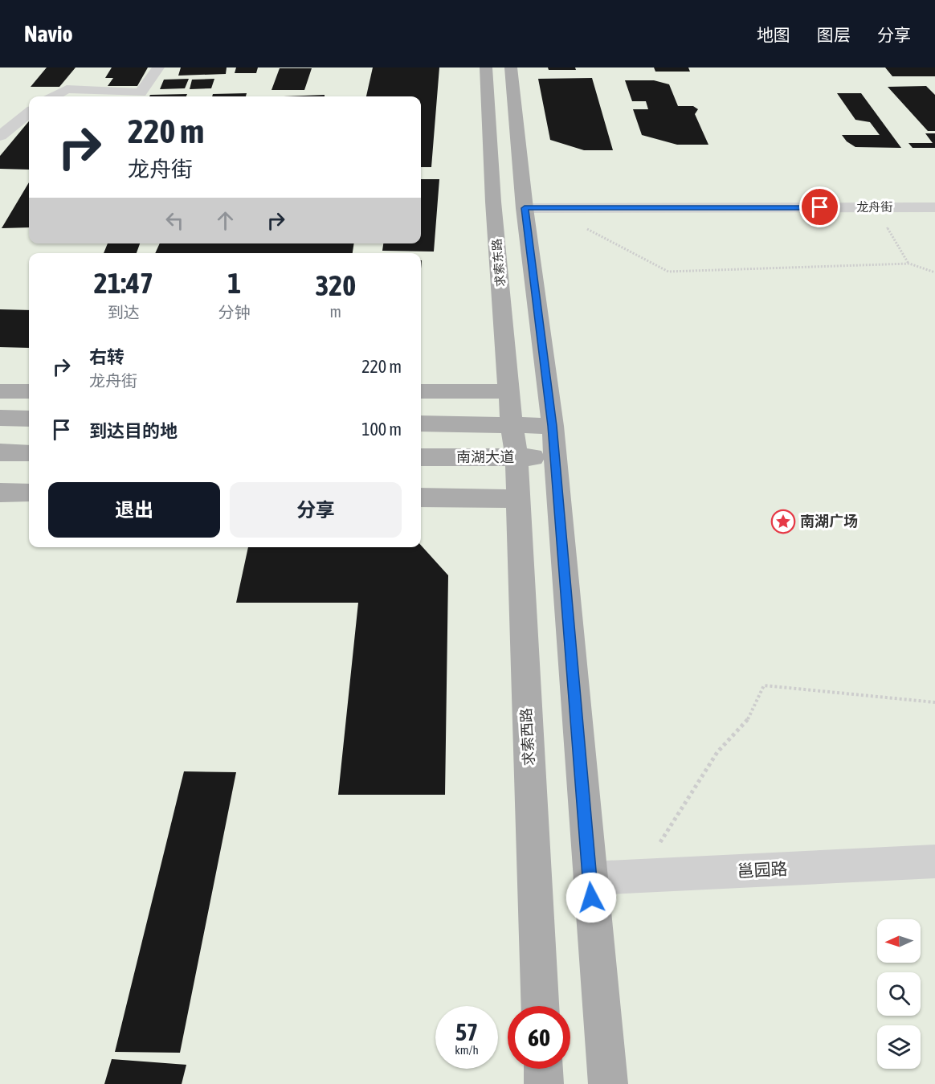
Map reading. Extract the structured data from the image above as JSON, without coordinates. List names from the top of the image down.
{
  "streets": {
    "main road": ["求索东路", "南湖大道", "求索西路"],
    "street": ["龙舟街", "邕园路"]
  },
  "crossings": [
    ["求索东路", "南湖大道"],
    ["求索东路", "求索西路"],
    ["南湖大道", "求索西路"]
  ],
  "places": {
    "place": ["南湖广场"]
  },
  "north": "left",
  "page": {
    "header": "Navio",
    "nav": ["地图", "图层", "分享"],
    "turn": ["220 m", "龙舟街"],
    "eta": [
      "21:47",
      "到达",
      "1",
      "分钟",
      "320",
      "m"
    ],
    "list": [
      {
        "name": "右转",
        "note": "龙舟街",
        "value": "220 m"
      },
      {
        "name": "到达目的地",
        "value": "100 m"
      }
    ],
    "buttons": ["退出", "分享"],
    "speed": "57 km/h",
    "limit": "60"
  }
}
